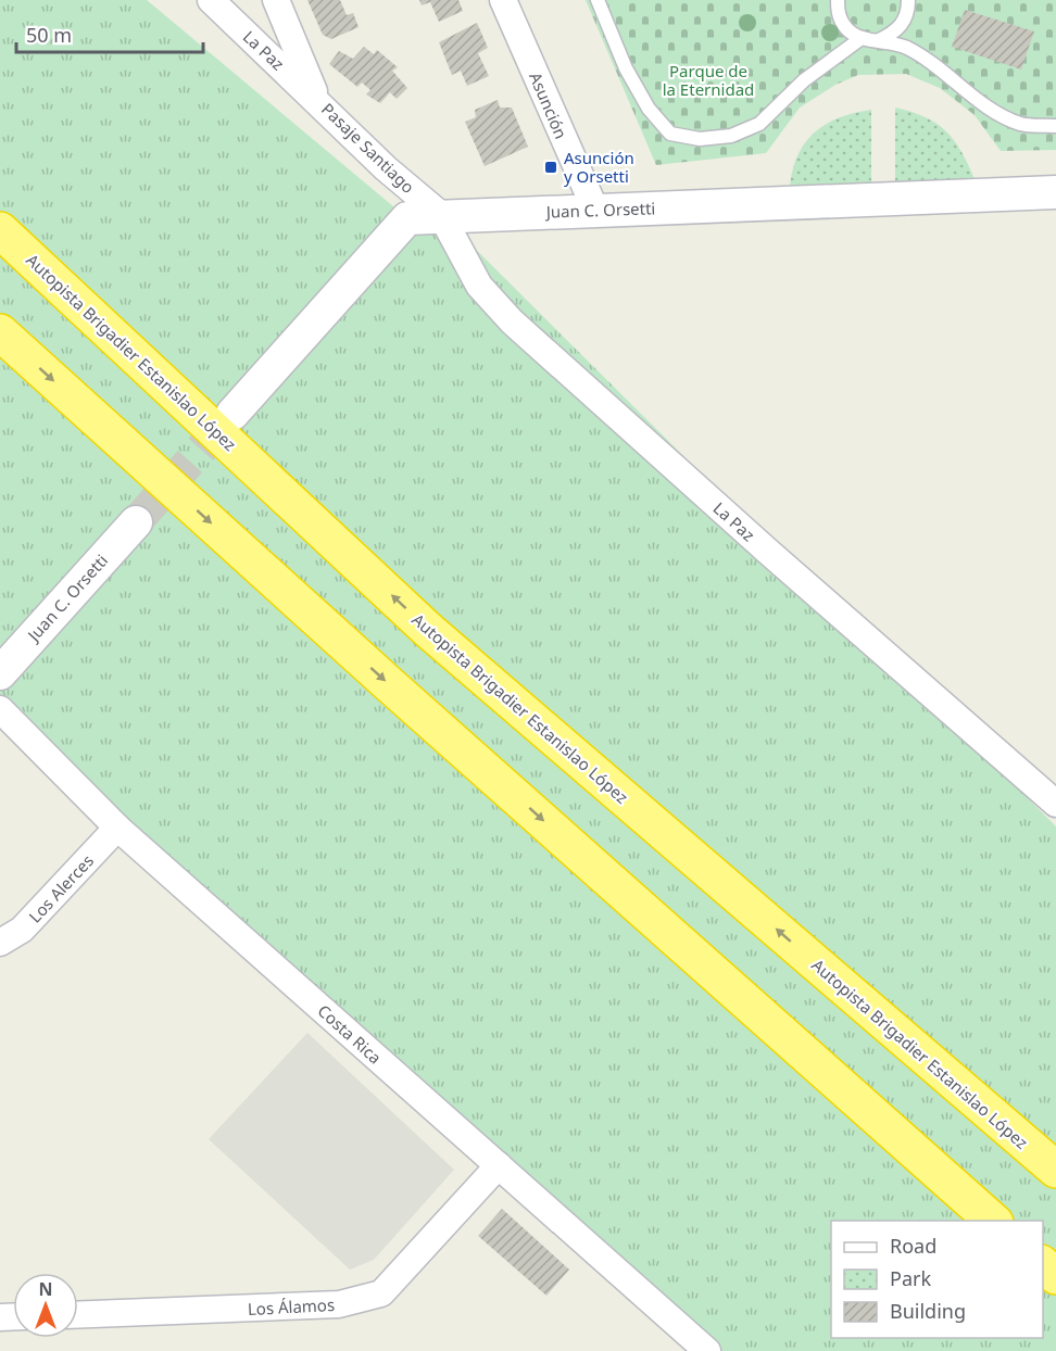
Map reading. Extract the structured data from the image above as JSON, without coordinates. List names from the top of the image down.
{
  "streets": {
    "highway": ["Autopista Brigadier Estanislao López"],
    "street": [
      "La Paz",
      "Asunción",
      "Pasaje Santiago",
      "Juan C. Orsetti",
      "Los Alerces",
      "Costa Rica",
      "Los Álamos"
    ]
  },
  "crossings": [
    ["La Paz", "Pasaje Santiago"],
    ["La Paz", "Juan C. Orsetti"],
    ["Asunción", "Juan C. Orsetti"],
    ["Pasaje Santiago", "Juan C. Orsetti"],
    ["Los Alerces", "Costa Rica"],
    ["Costa Rica", "Los Álamos"]
  ],
  "parks": ["Parque de la Eternidad"],
  "places": {
    "transit": ["Asunción y Orsetti"]
  },
  "legend": ["Road", "Park", "Building"],
  "scale_bar": "50 m",
  "north": "top"
}
